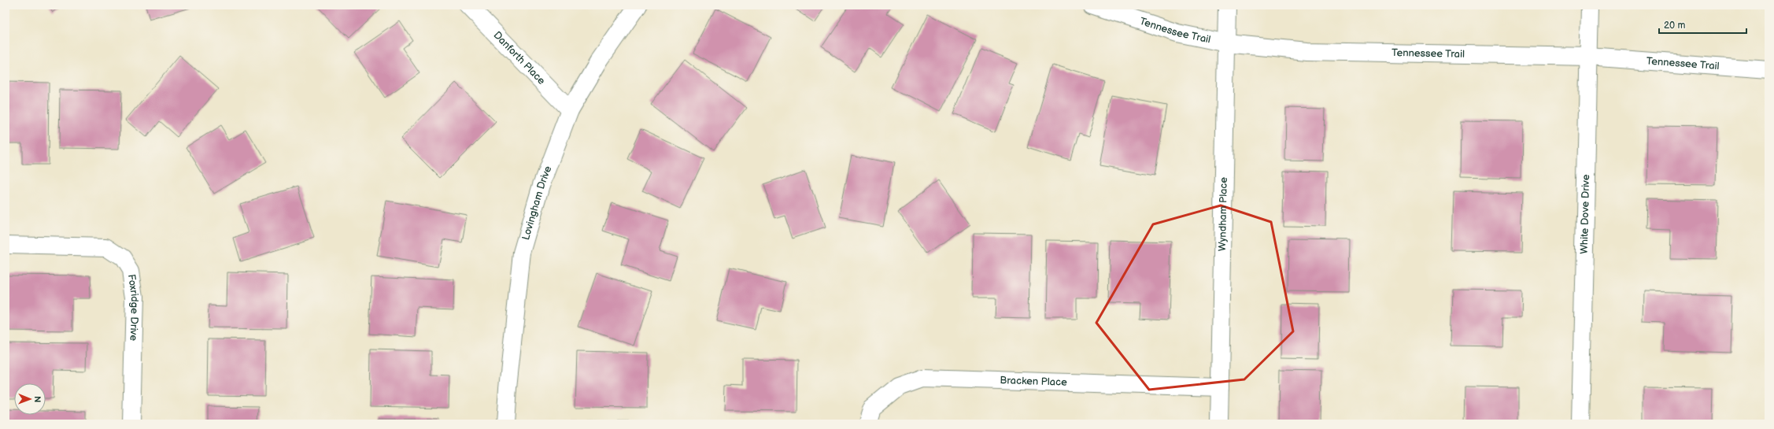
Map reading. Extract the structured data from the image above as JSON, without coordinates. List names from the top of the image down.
{
  "streets": {
    "street": [
      "Tennessee Trail",
      "Danforth Place",
      "Lovingham Drive",
      "Wyndham Place",
      "White Dove Drive",
      "Foxridge Drive",
      "Bracken Place"
    ]
  },
  "crossings": [
    ["Tennessee Trail", "Wyndham Place"],
    ["Tennessee Trail", "White Dove Drive"],
    ["Danforth Place", "Lovingham Drive"],
    ["Wyndham Place", "Bracken Place"]
  ],
  "scale_bar": "20 m",
  "north": "right"
}
